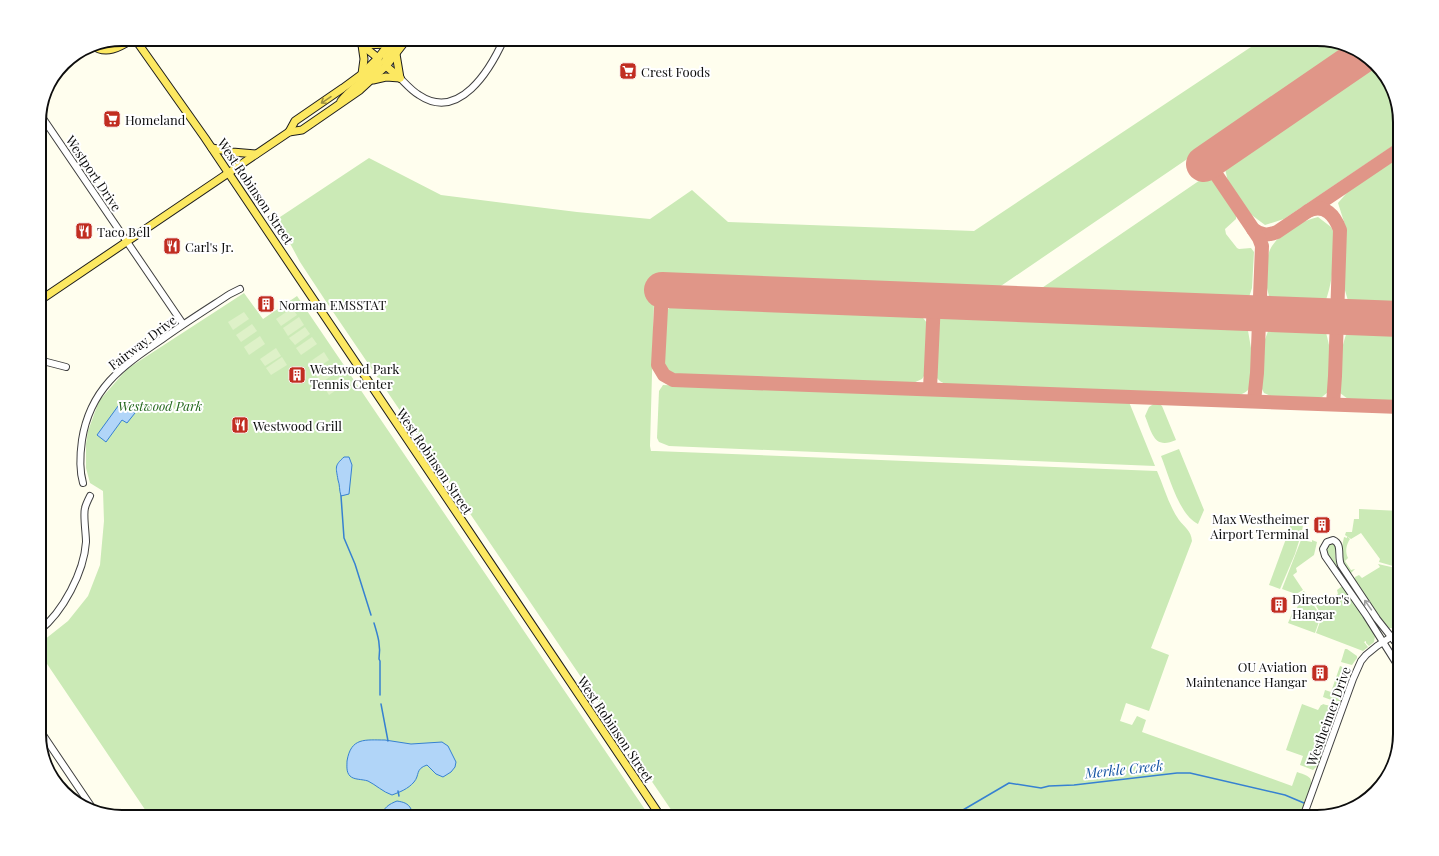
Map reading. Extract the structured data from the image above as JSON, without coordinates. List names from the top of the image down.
{
  "streets": {
    "main road": ["West Robinson Street"],
    "street": ["Westport Drive", "Fairway Drive", "Westheimer Drive"]
  },
  "crossings": [
    ["Westport Drive", "Fairway Drive"]
  ],
  "water": ["Merkle Creek"],
  "parks": ["Westwood Park"],
  "places": {
    "supermarket": ["Crest Foods", "Homeland"],
    "restaurant": ["Taco Bell", "Carl's Jr.", "Westwood Grill"],
    "building": [
      "Norman EMSSTAT",
      "Westwood Park Tennis Center",
      "Max Westheimer Airport Terminal",
      "Director's Hangar",
      "OU Aviation Maintenance Hangar"
    ]
  }
}
